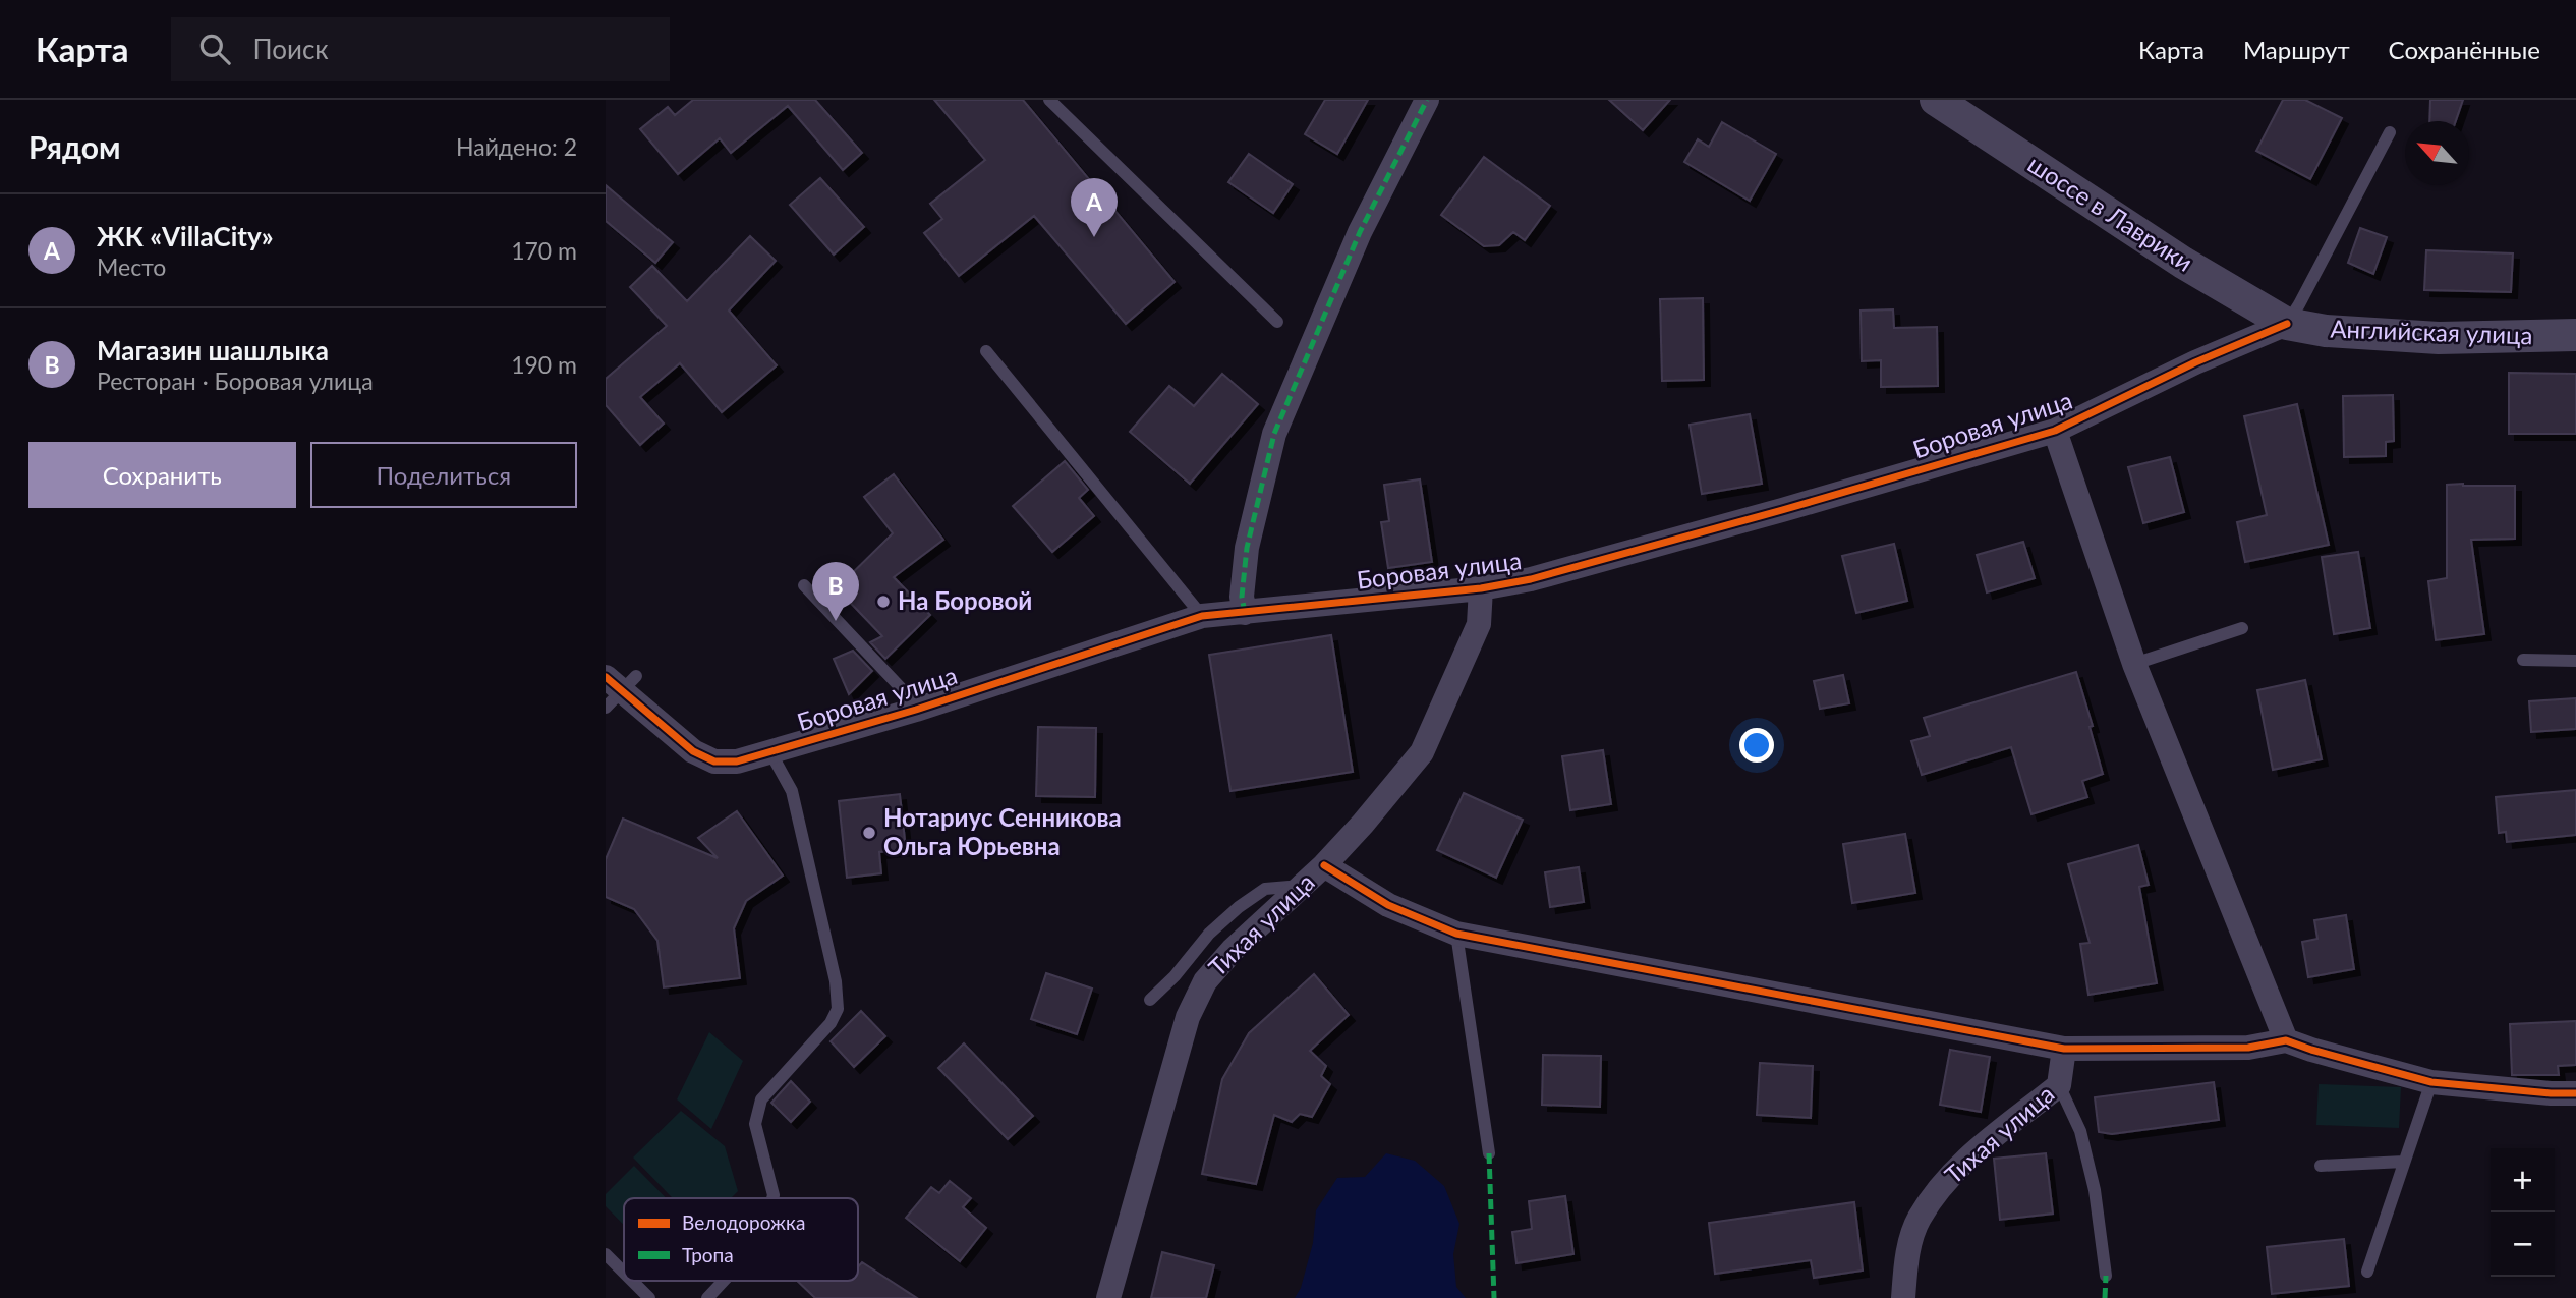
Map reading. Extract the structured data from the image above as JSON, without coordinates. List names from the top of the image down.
{
  "streets": {
    "street": [
      "шоссе в Лаврики",
      "Английская улица",
      "Боровая улица",
      "Тихая улица"
    ]
  },
  "crossings": [
    ["шоссе в Лаврики", "Английская улица"],
    ["шоссе в Лаврики", "Боровая улица"],
    ["Английская улица", "Боровая улица"],
    ["Боровая улица", "Тихая улица"]
  ],
  "places": ["На Боровой", "Нотариус Сенникова Ольга Юрьевна"],
  "legend": ["Велодорожка", "Тропа"],
  "north": "top left",
  "page": {
    "header": "Карта",
    "search": "Поиск",
    "nav": ["Карта", "Маршрут", "Сохранённые"],
    "heading": ["Рядом", "Найдено: 2"],
    "pins": ["A", "B"],
    "list": [
      {
        "mark": "A",
        "name": "ЖК «VillaCity»",
        "note": "Место",
        "value": "170 m"
      },
      {
        "mark": "B",
        "name": "Магазин шашлыка",
        "note": "Ресторан · Боровая улица",
        "value": "190 m"
      }
    ],
    "buttons": ["Сохранить", "Поделиться"],
    "map_buttons": ["+", "−"]
  }
}
